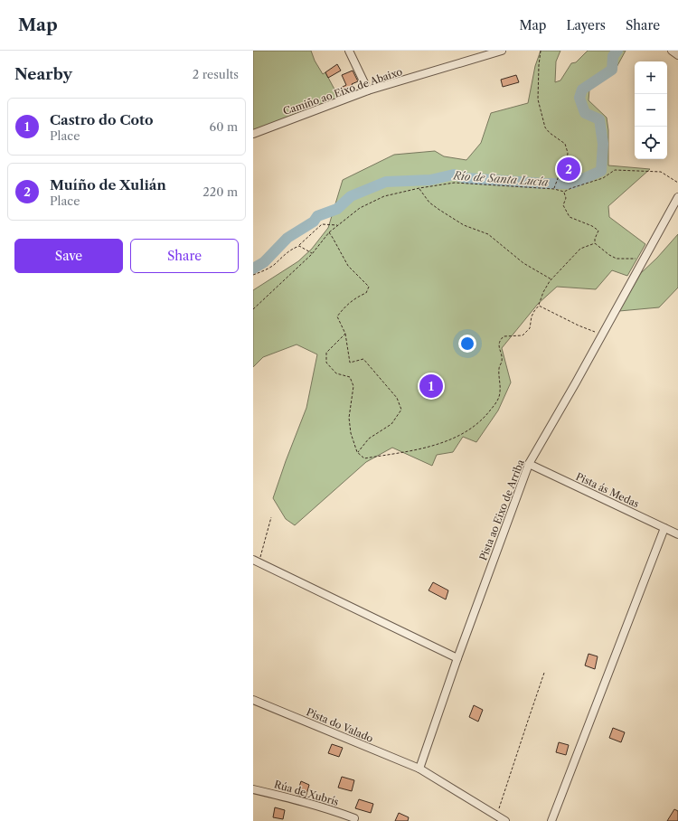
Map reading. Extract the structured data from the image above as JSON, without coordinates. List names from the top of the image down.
{
  "streets": {
    "street": [
      "Camiño ao Eixo de Abaixo",
      "Pista ás Medas",
      "Pista ao Eixo de Arriba",
      "Pista do Valado",
      "Rúa de Xubrís"
    ]
  },
  "crossings": [
    ["Pista ás Medas", "Pista ao Eixo de Arriba"],
    ["Pista ao Eixo de Arriba", "Pista do Valado"]
  ],
  "water": ["Río de Santa Lucía"],
  "page": {
    "header": "Map",
    "nav": ["Map", "Layers", "Share"],
    "heading": ["Nearby", "2 results"],
    "map_buttons": ["+", "−"],
    "list": [
      {
        "mark": "1",
        "name": "Castro do Coto",
        "note": "Place",
        "value": "60 m"
      },
      {
        "mark": "2",
        "name": "Muíño de Xulián",
        "note": "Place",
        "value": "220 m"
      }
    ],
    "pins": ["2", "1"],
    "buttons": ["Save", "Share"]
  }
}
